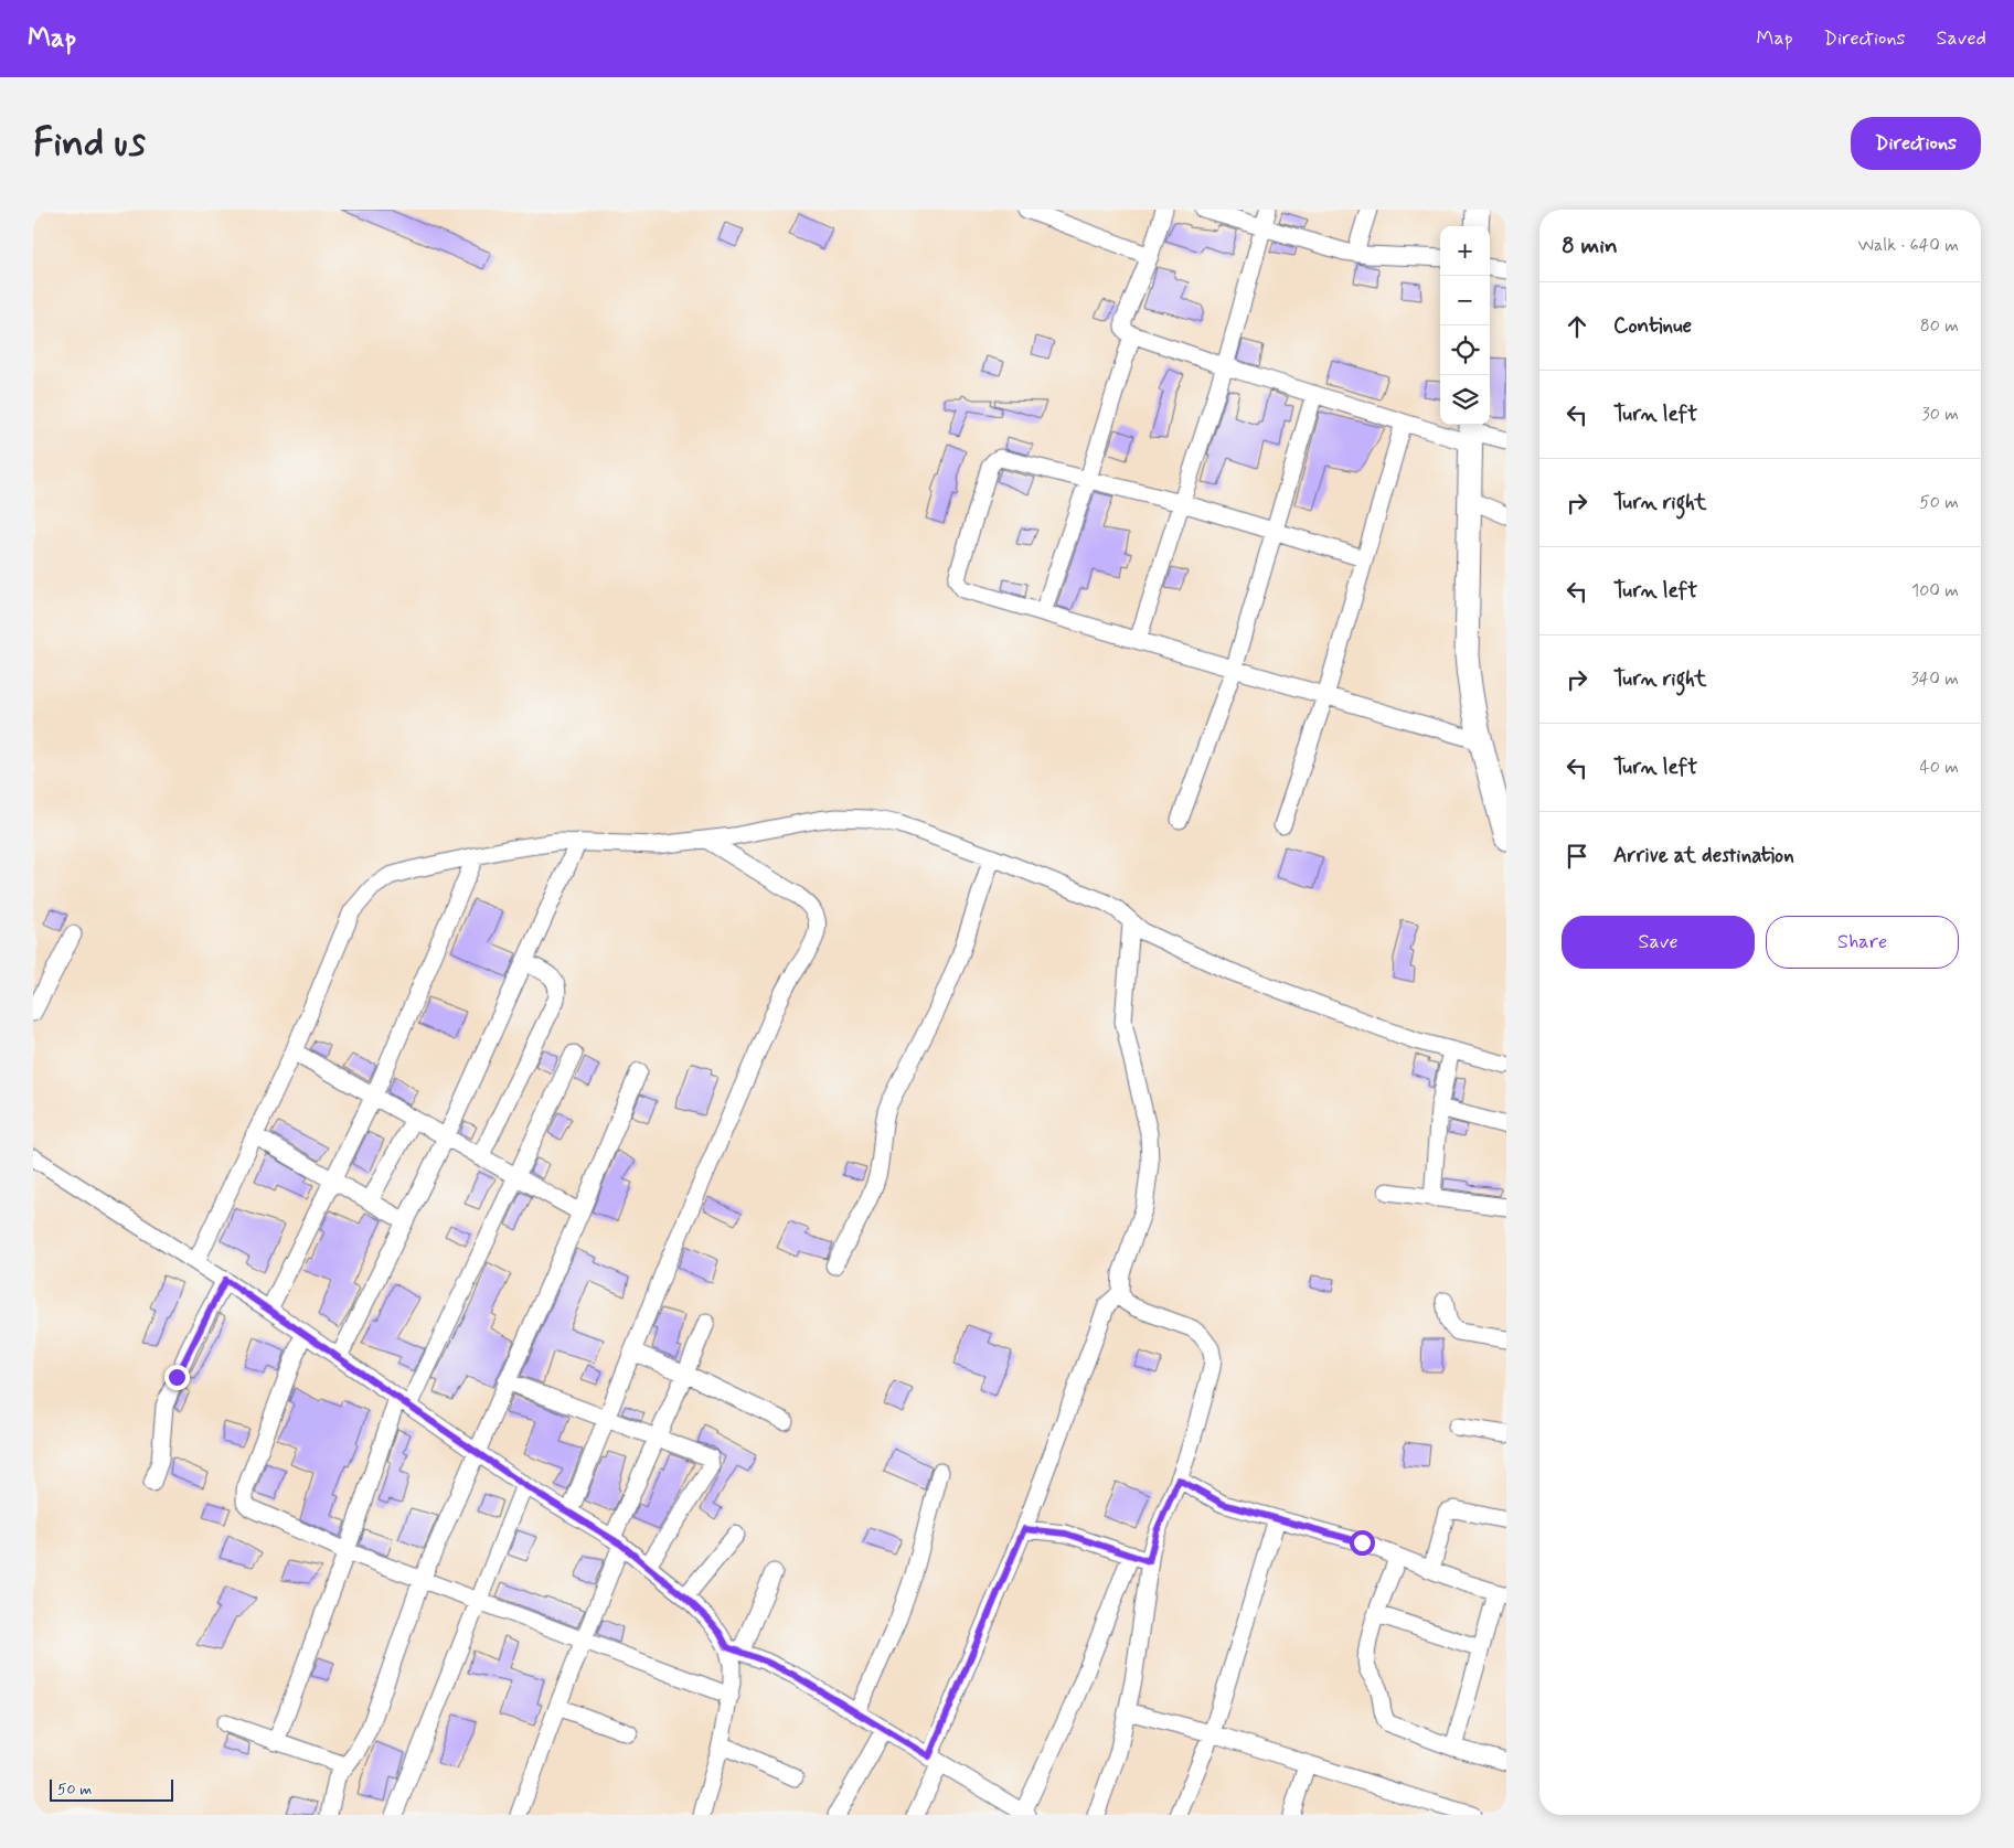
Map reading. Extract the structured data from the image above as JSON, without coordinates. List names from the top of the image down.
{
  "scale_bar": "50 m",
  "page": {
    "header": "Map",
    "nav": ["Map", "Directions", "Saved"],
    "buttons": [
      "Directions",
      ["Save", "Share"]
    ],
    "title": "Find us",
    "heading": ["8 min", "Walk · 640 m"],
    "map_buttons": ["+", "−"],
    "list": [
      ["Continue", "80 m"],
      ["Turn left", "30 m"],
      ["Turn right", "50 m"],
      ["Turn left", "100 m"],
      ["Turn right", "340 m"],
      ["Turn left", "40 m"],
      "Arrive at destination"
    ],
    "scale": "50 m"
  }
}
